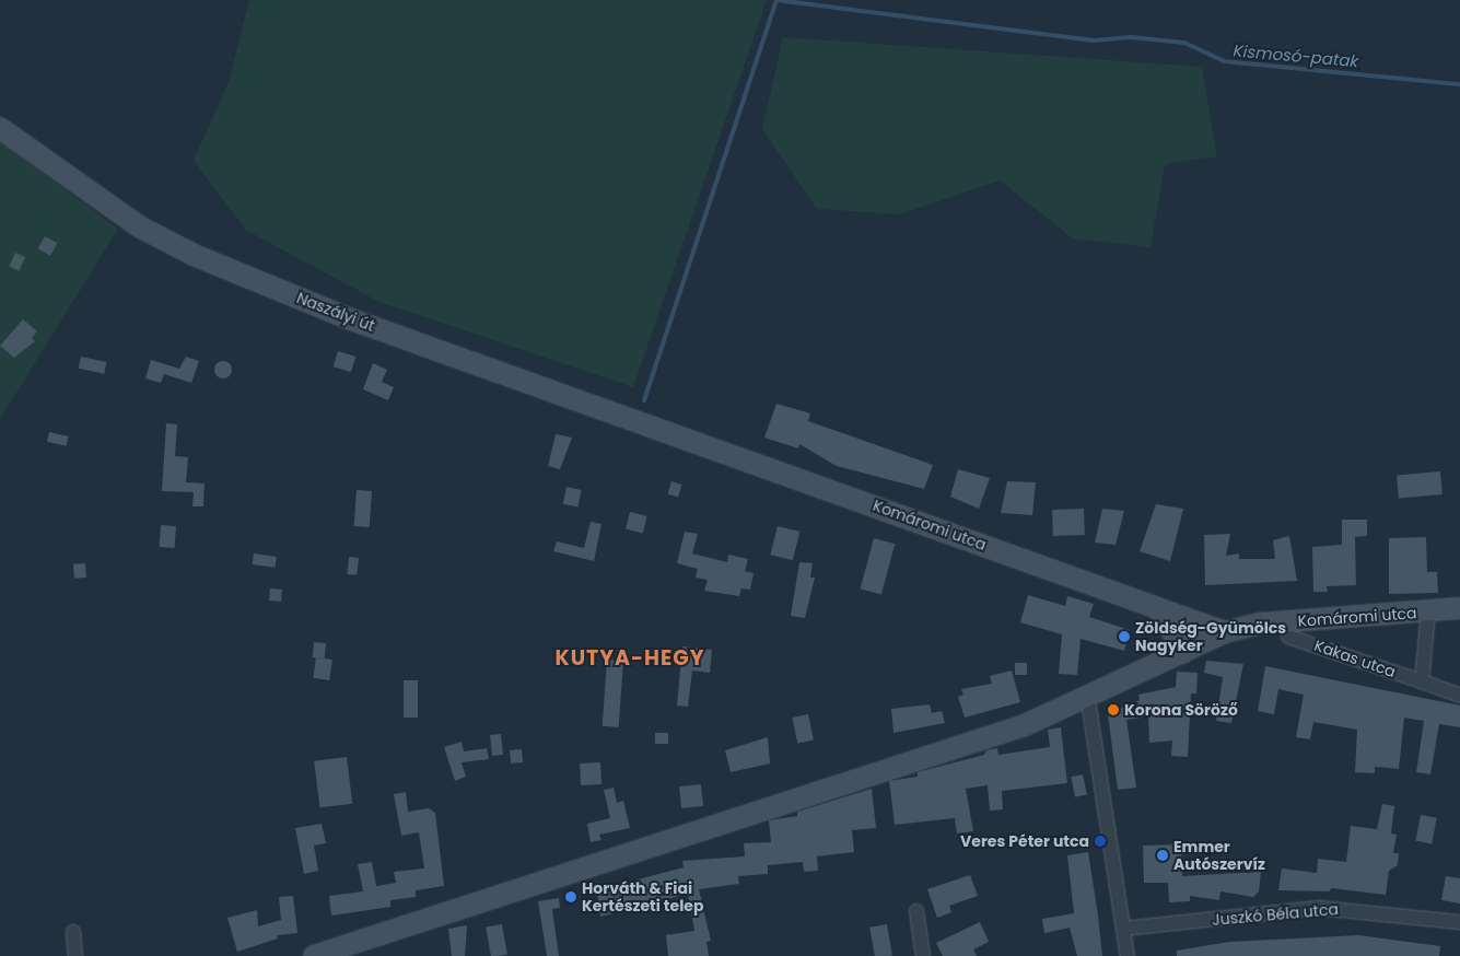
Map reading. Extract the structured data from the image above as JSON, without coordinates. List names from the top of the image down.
{
  "streets": {
    "main road": ["Naszályi út", "Komáromi utca"],
    "street": ["Kakas utca", "Juszkó Béla utca"]
  },
  "crossings": [
    ["Naszályi út", "Komáromi utca"]
  ],
  "districts": ["KUTYA-HEGY"],
  "water": ["Kismosó-patak"],
  "places": [
    "Zöldség-Gyümölcs Nagyker",
    "Korona Söröző",
    "Veres Péter utca",
    "Emmer Autószervíz",
    "Horváth & Fiai Kertészeti telep"
  ]
}
